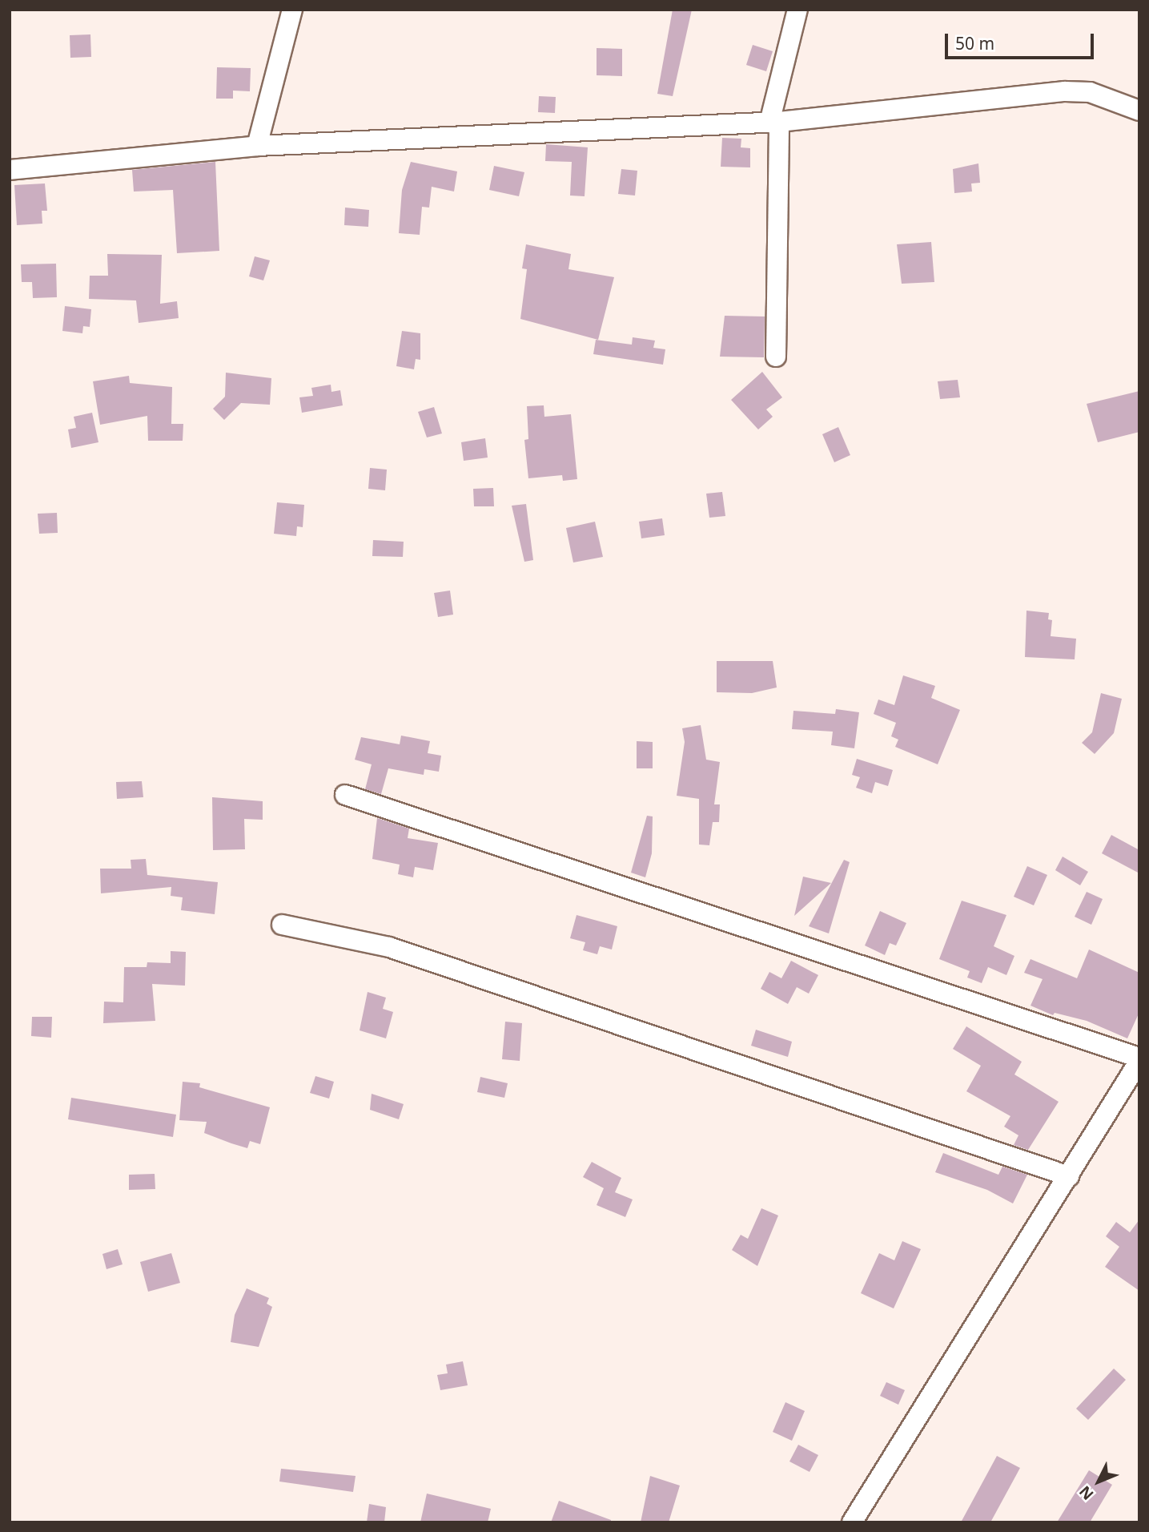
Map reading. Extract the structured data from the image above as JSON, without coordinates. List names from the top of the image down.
{
  "scale_bar": "50 m",
  "north": "bottom left"
}
